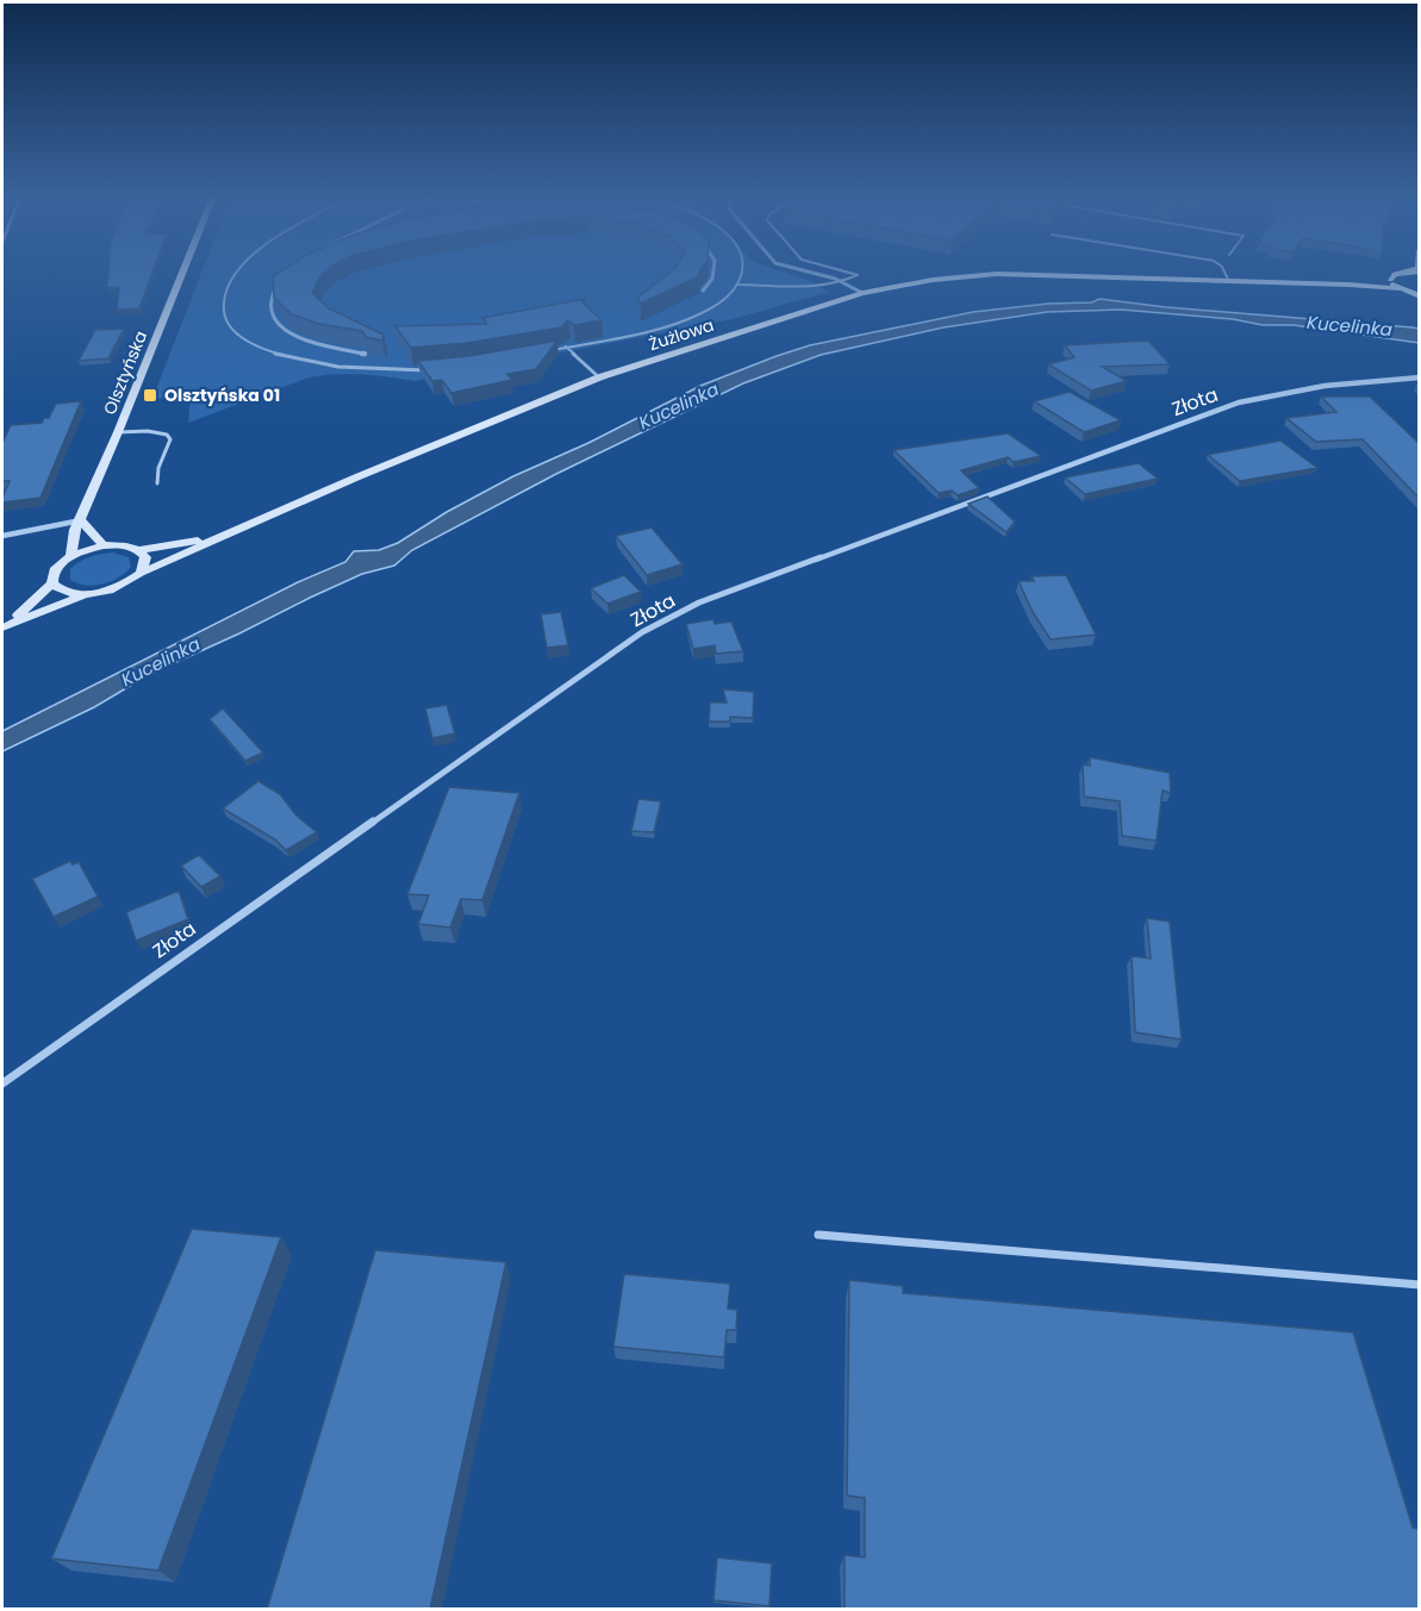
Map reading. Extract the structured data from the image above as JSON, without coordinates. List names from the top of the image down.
{
  "streets": {
    "street": ["Żużlowa", "Olsztyńska", "Złota"]
  },
  "water": ["Kucelinka"],
  "places": {
    "transit": ["Olsztyńska 01"]
  }
}
